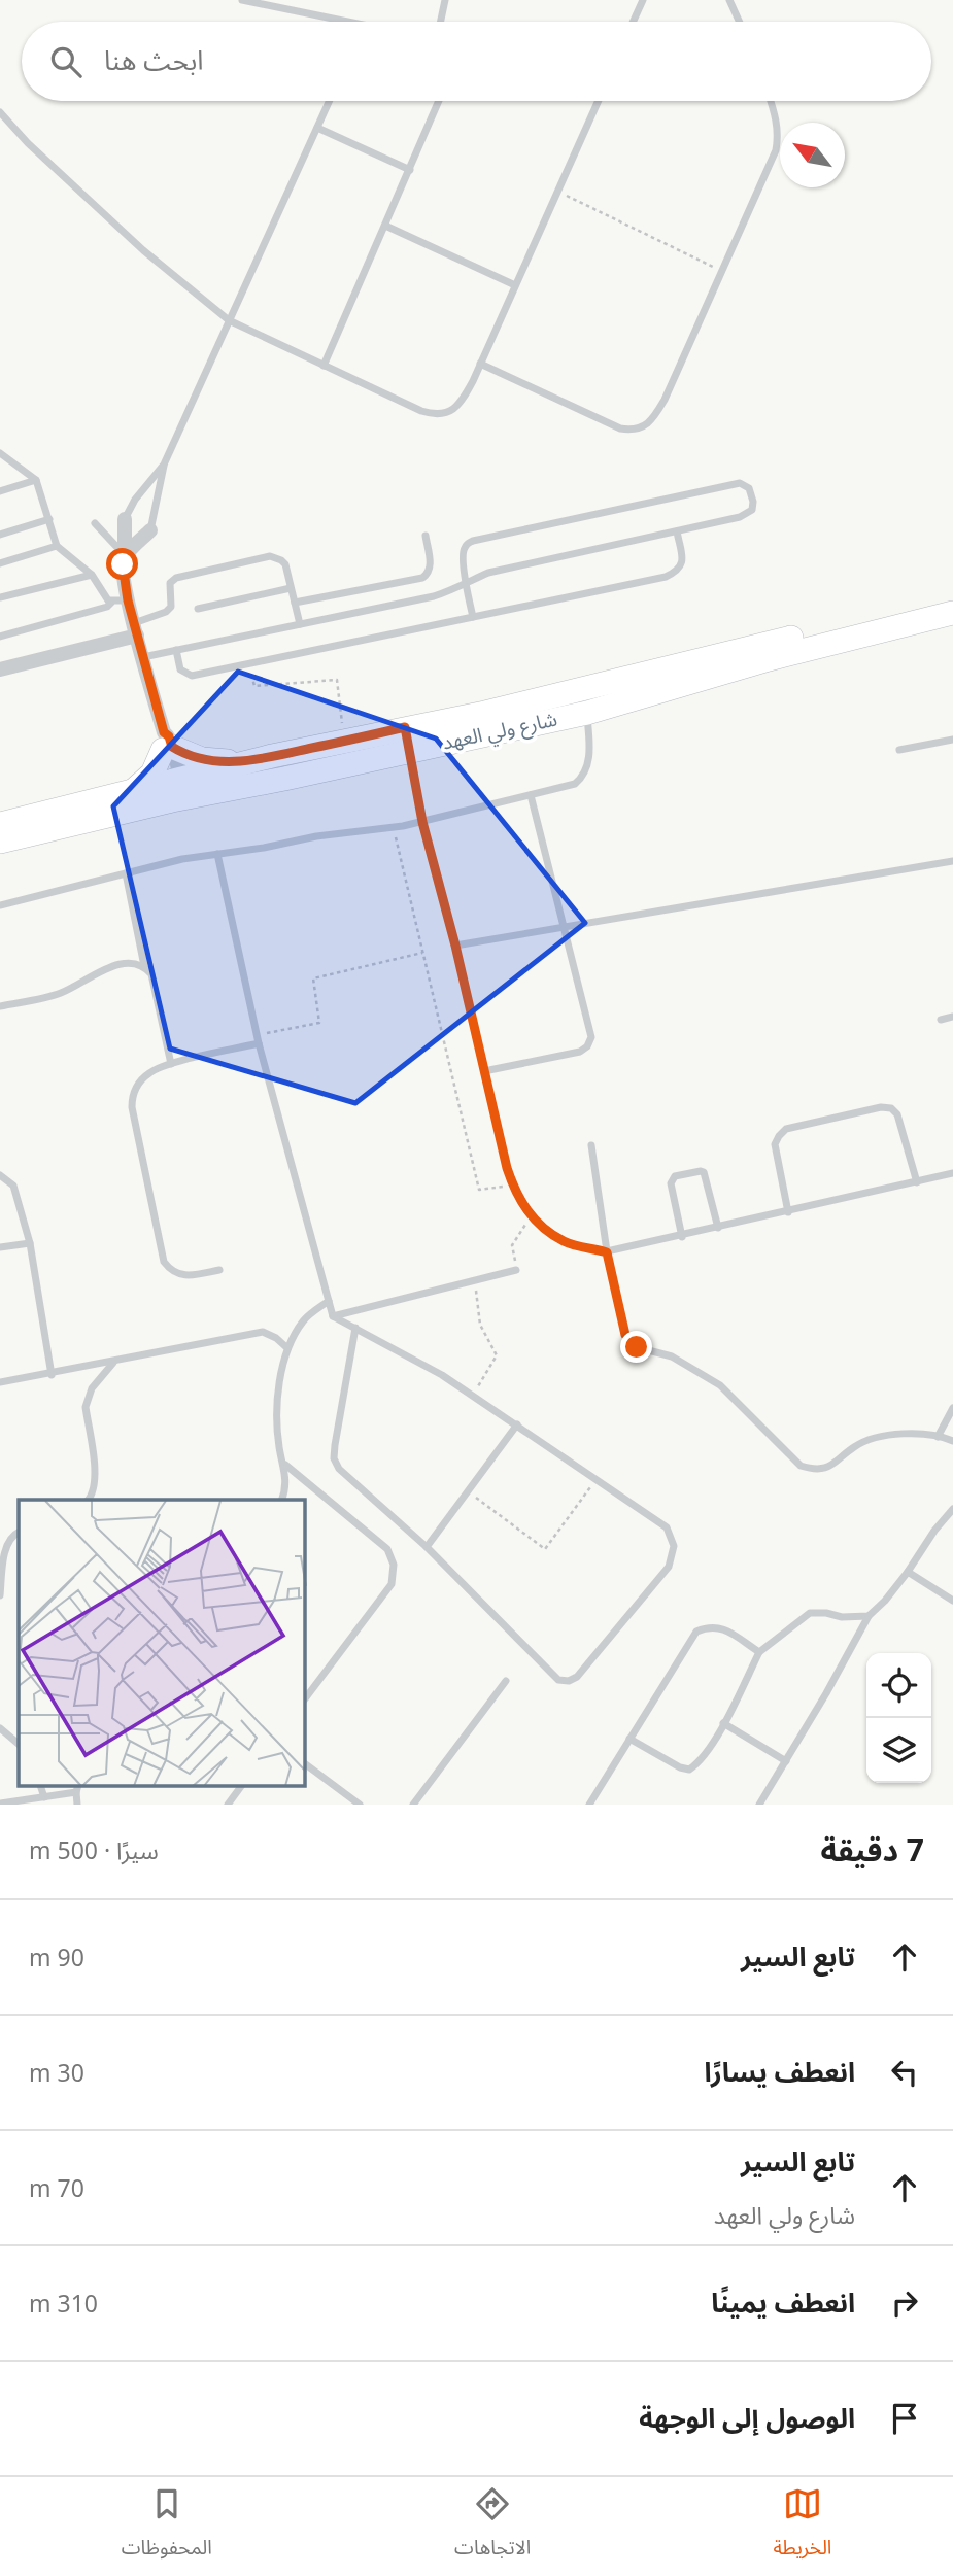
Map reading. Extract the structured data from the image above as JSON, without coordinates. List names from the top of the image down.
{
  "streets": {
    "main road": ["شارع ولي العهد"]
  },
  "north": "top left",
  "page": {
    "search": "ابحث هنا",
    "heading": ["7 دقيقة", "سيرًا · 500 m"],
    "list": [
      ["تابع السير", "90 m"],
      ["انعطف يسارًا", "30 m"],
      ["تابع السير", "شارع ولي العهد", "70 m"],
      ["انعطف يمينًا", "310 m"],
      "الوصول إلى الوجهة"
    ],
    "nav": ["الخريطة", "الاتجاهات", "المحفوظات"]
  }
}
